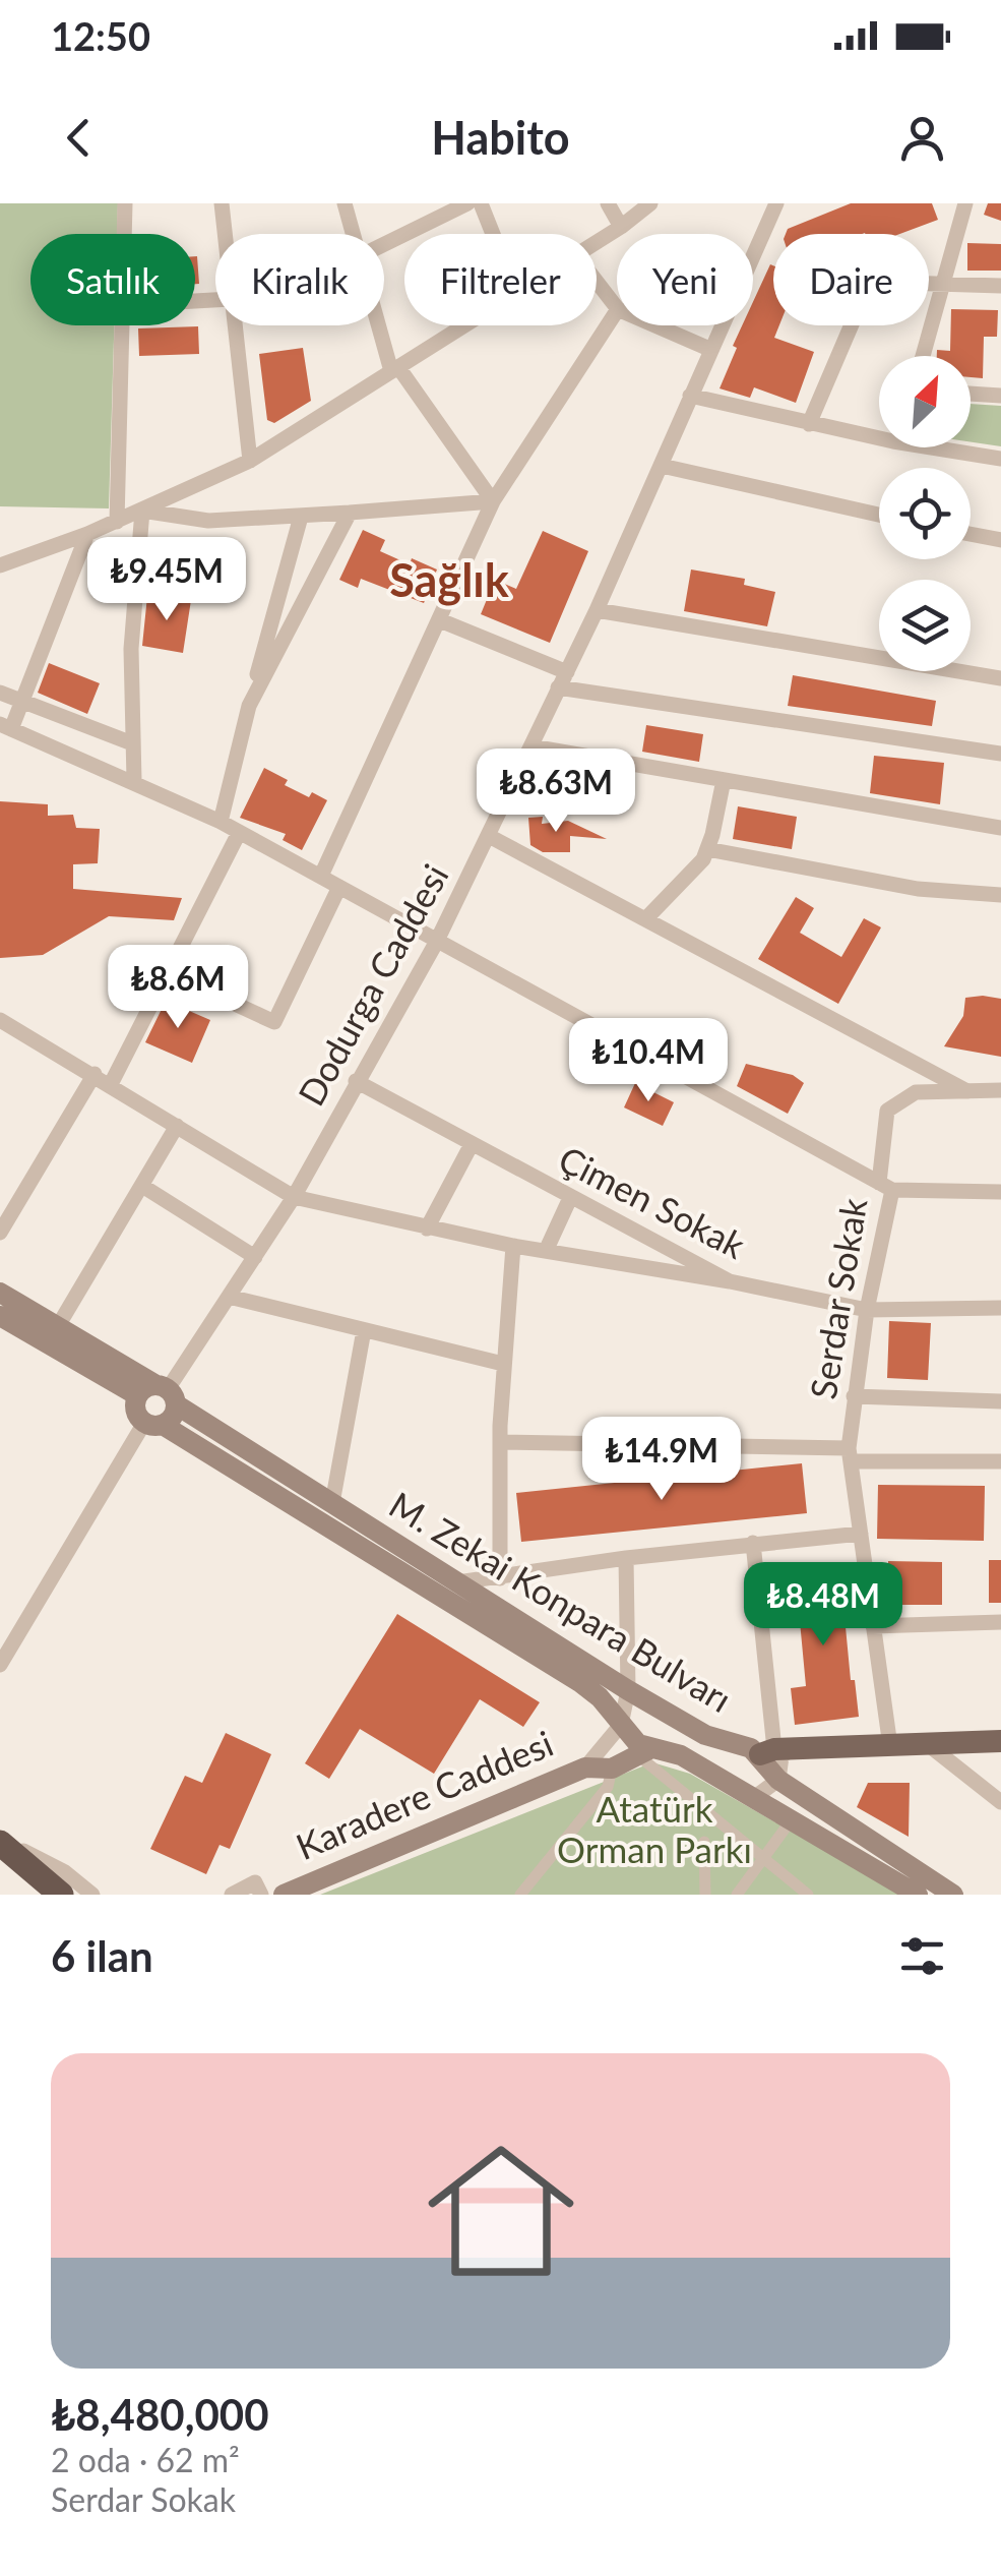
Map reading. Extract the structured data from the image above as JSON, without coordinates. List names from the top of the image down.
{
  "streets": {
    "main road": ["M. Zekai Konpara Bulvarı", "Karadere Caddesi"],
    "street": ["Dodurga Caddesi", "Çimen Sokak", "Serdar Sokak"]
  },
  "crossings": [
    ["Dodurga Caddesi", "Çimen Sokak"],
    ["Dodurga Caddesi", "Serdar Sokak"],
    ["Dodurga Caddesi", "M. Zekai Konpara Bulvarı"],
    ["Çimen Sokak", "Serdar Sokak"],
    ["M. Zekai Konpara Bulvarı", "Karadere Caddesi"]
  ],
  "districts": ["Sağlık"],
  "parks": ["Atatürk Orman Parkı"],
  "north": "top right",
  "page": {
    "status": "12:50",
    "header": "Habito",
    "chip": [
      "Satılık",
      "Kiralık",
      "Filtreler",
      "Yeni",
      "Daire"
    ],
    "price": [
      "₺9.45M",
      "₺8.63M",
      "₺8.6M",
      "₺10.4M",
      "₺14.9M",
      "₺8.48M"
    ],
    "heading": "6 ilan",
    "list": [
      {
        "name": "₺8,480,000",
        "note": "2 oda · 62 m² · Serdar Sokak"
      }
    ]
  }
}
